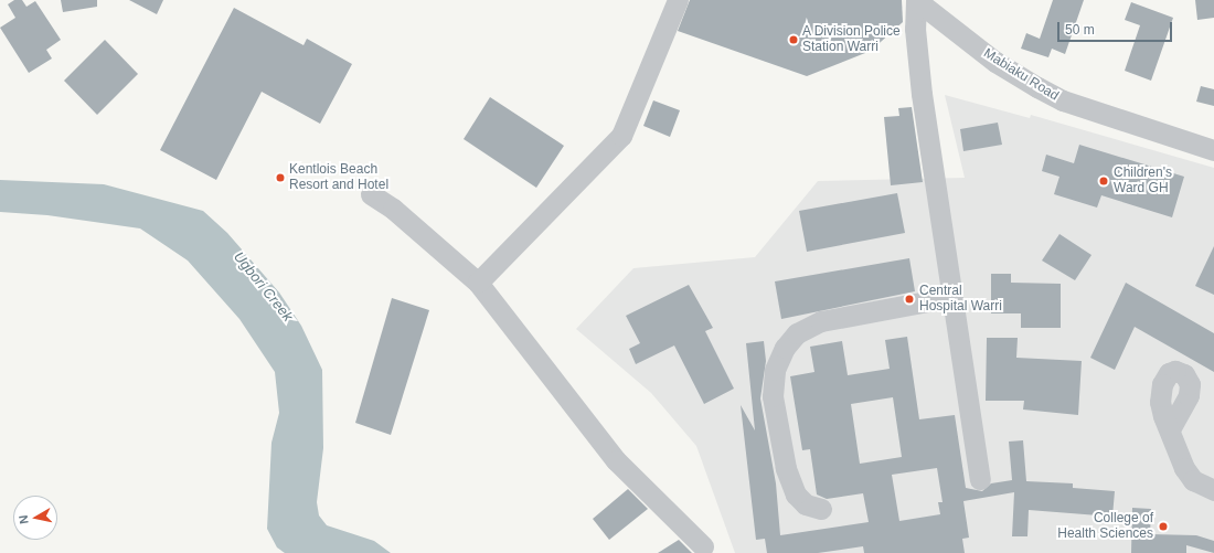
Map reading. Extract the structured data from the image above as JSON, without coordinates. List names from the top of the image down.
{
  "streets": {
    "street": ["Mabiaku Road"]
  },
  "water": ["Ugbori Creek"],
  "places": [
    "A Division Police Station Warri",
    "Kentlois Beach Resort and Hotel",
    "Children's Ward GH",
    "Central Hospital Warri",
    "College of Health Sciences"
  ],
  "scale_bar": "50 m",
  "north": "left"
}
